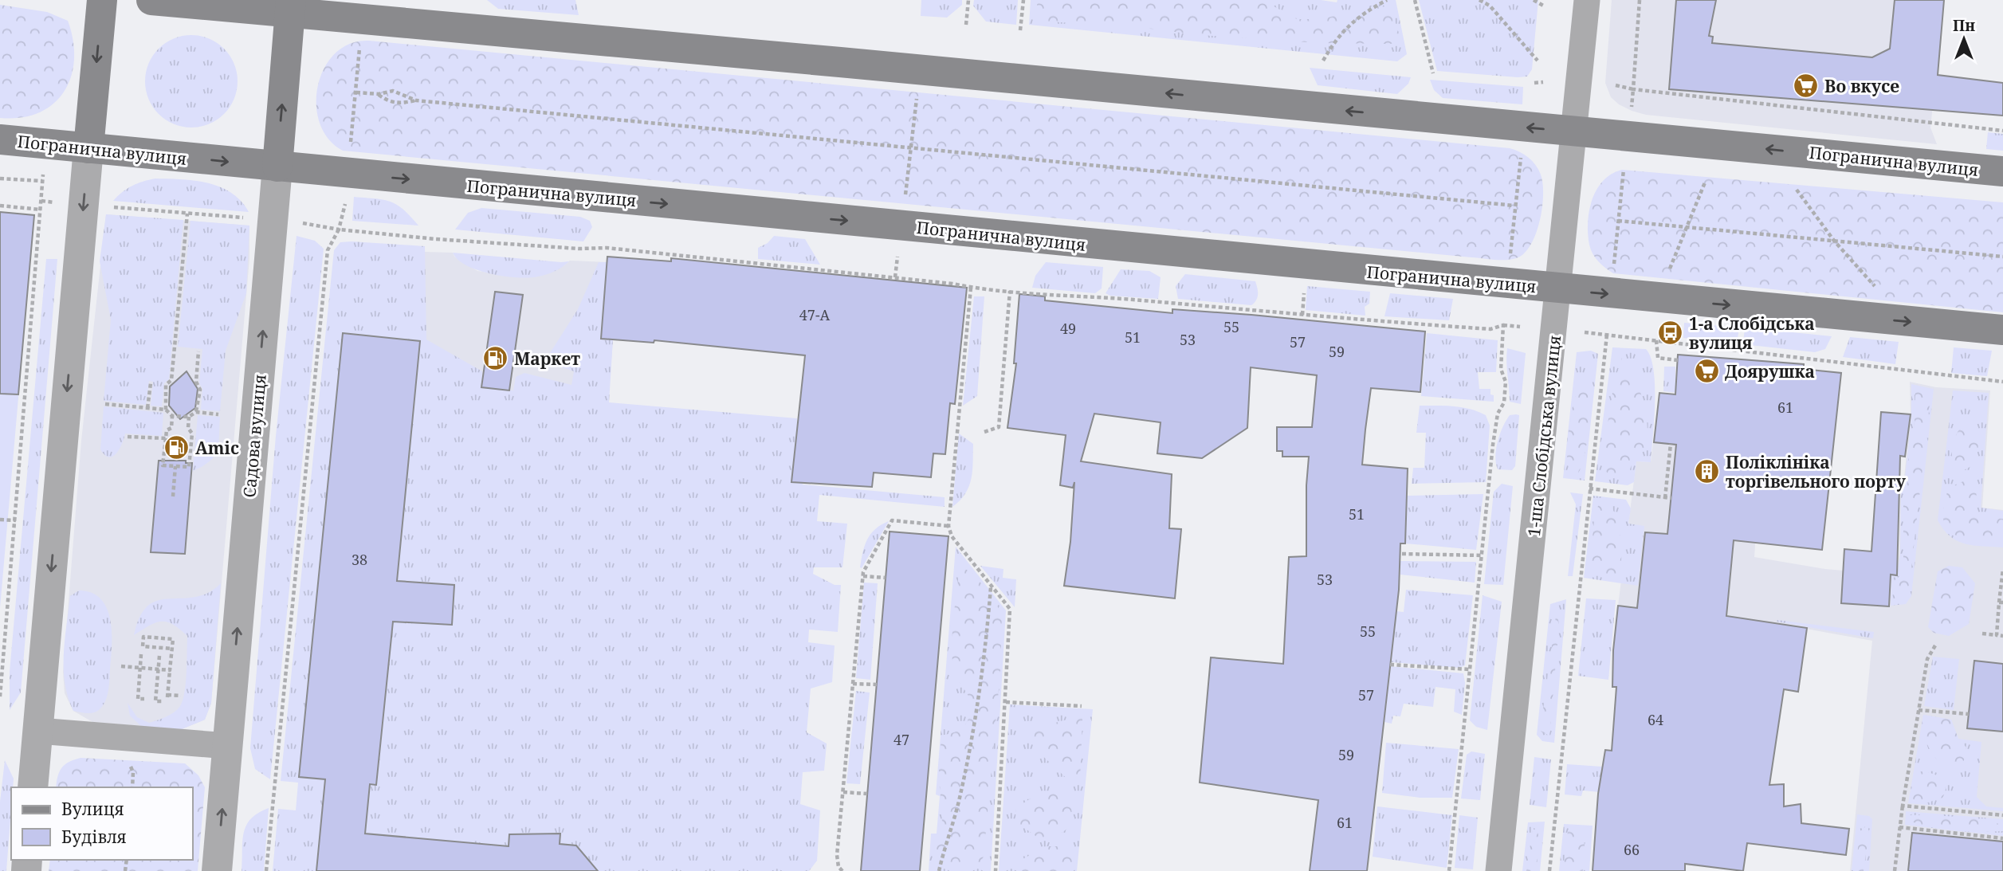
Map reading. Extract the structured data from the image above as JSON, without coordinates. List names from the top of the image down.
{
  "streets": {
    "main road": ["Погранична вулиця", "Садова вулиця"],
    "street": ["1-ша Слобідська вулиця"]
  },
  "crossings": [
    ["Погранична вулиця", "Садова вулиця"],
    ["Погранична вулиця", "1-ша Слобідська вулиця"]
  ],
  "one_way": ["Садова вулиця"],
  "places": {
    "supermarket": ["Во вкусе", "Доярушка"],
    "bus stop": ["1-а Слобідська вулиця"],
    "fuel station": ["Маркет", "Amic"],
    "building": ["Поліклініка торгівельного порту"]
  },
  "house_numbers": [
    "47-А",
    "55",
    "49",
    "51",
    "53",
    "57",
    "59",
    "61",
    "51",
    "38",
    "53",
    "55",
    "57",
    "64",
    "47",
    "59",
    "61",
    "66"
  ],
  "legend": ["Вулиця", "Будівля"],
  "north": "top"
}
